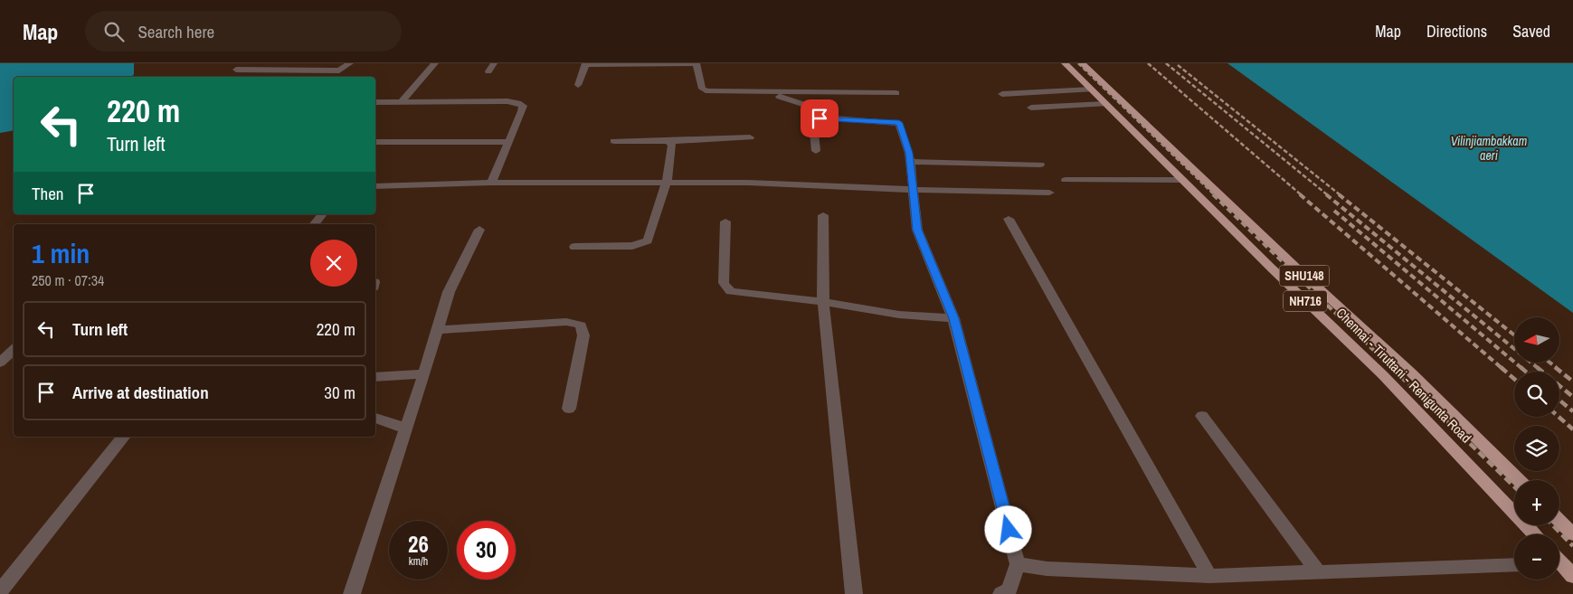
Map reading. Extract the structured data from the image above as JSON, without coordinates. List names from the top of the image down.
{
  "streets": {
    "highway": ["SHU148", "NH716", "Chennai - Tiruttani - Renigunta Road"]
  },
  "water": ["Vilinjiambakkam aeri"],
  "north": "left",
  "page": {
    "header": "Map",
    "search": "Search here",
    "nav": ["Map", "Directions", "Saved"],
    "turn": ["220 m", "Turn left"],
    "then": "Then",
    "heading": ["1 min", "250 m · 07:34"],
    "list": [
      {
        "name": "Turn left",
        "value": "220 m"
      },
      {
        "name": "Arrive at destination",
        "value": "30 m"
      }
    ],
    "map_buttons": ["+", "−"],
    "speed": "26 km/h",
    "limit": "30"
  }
}
